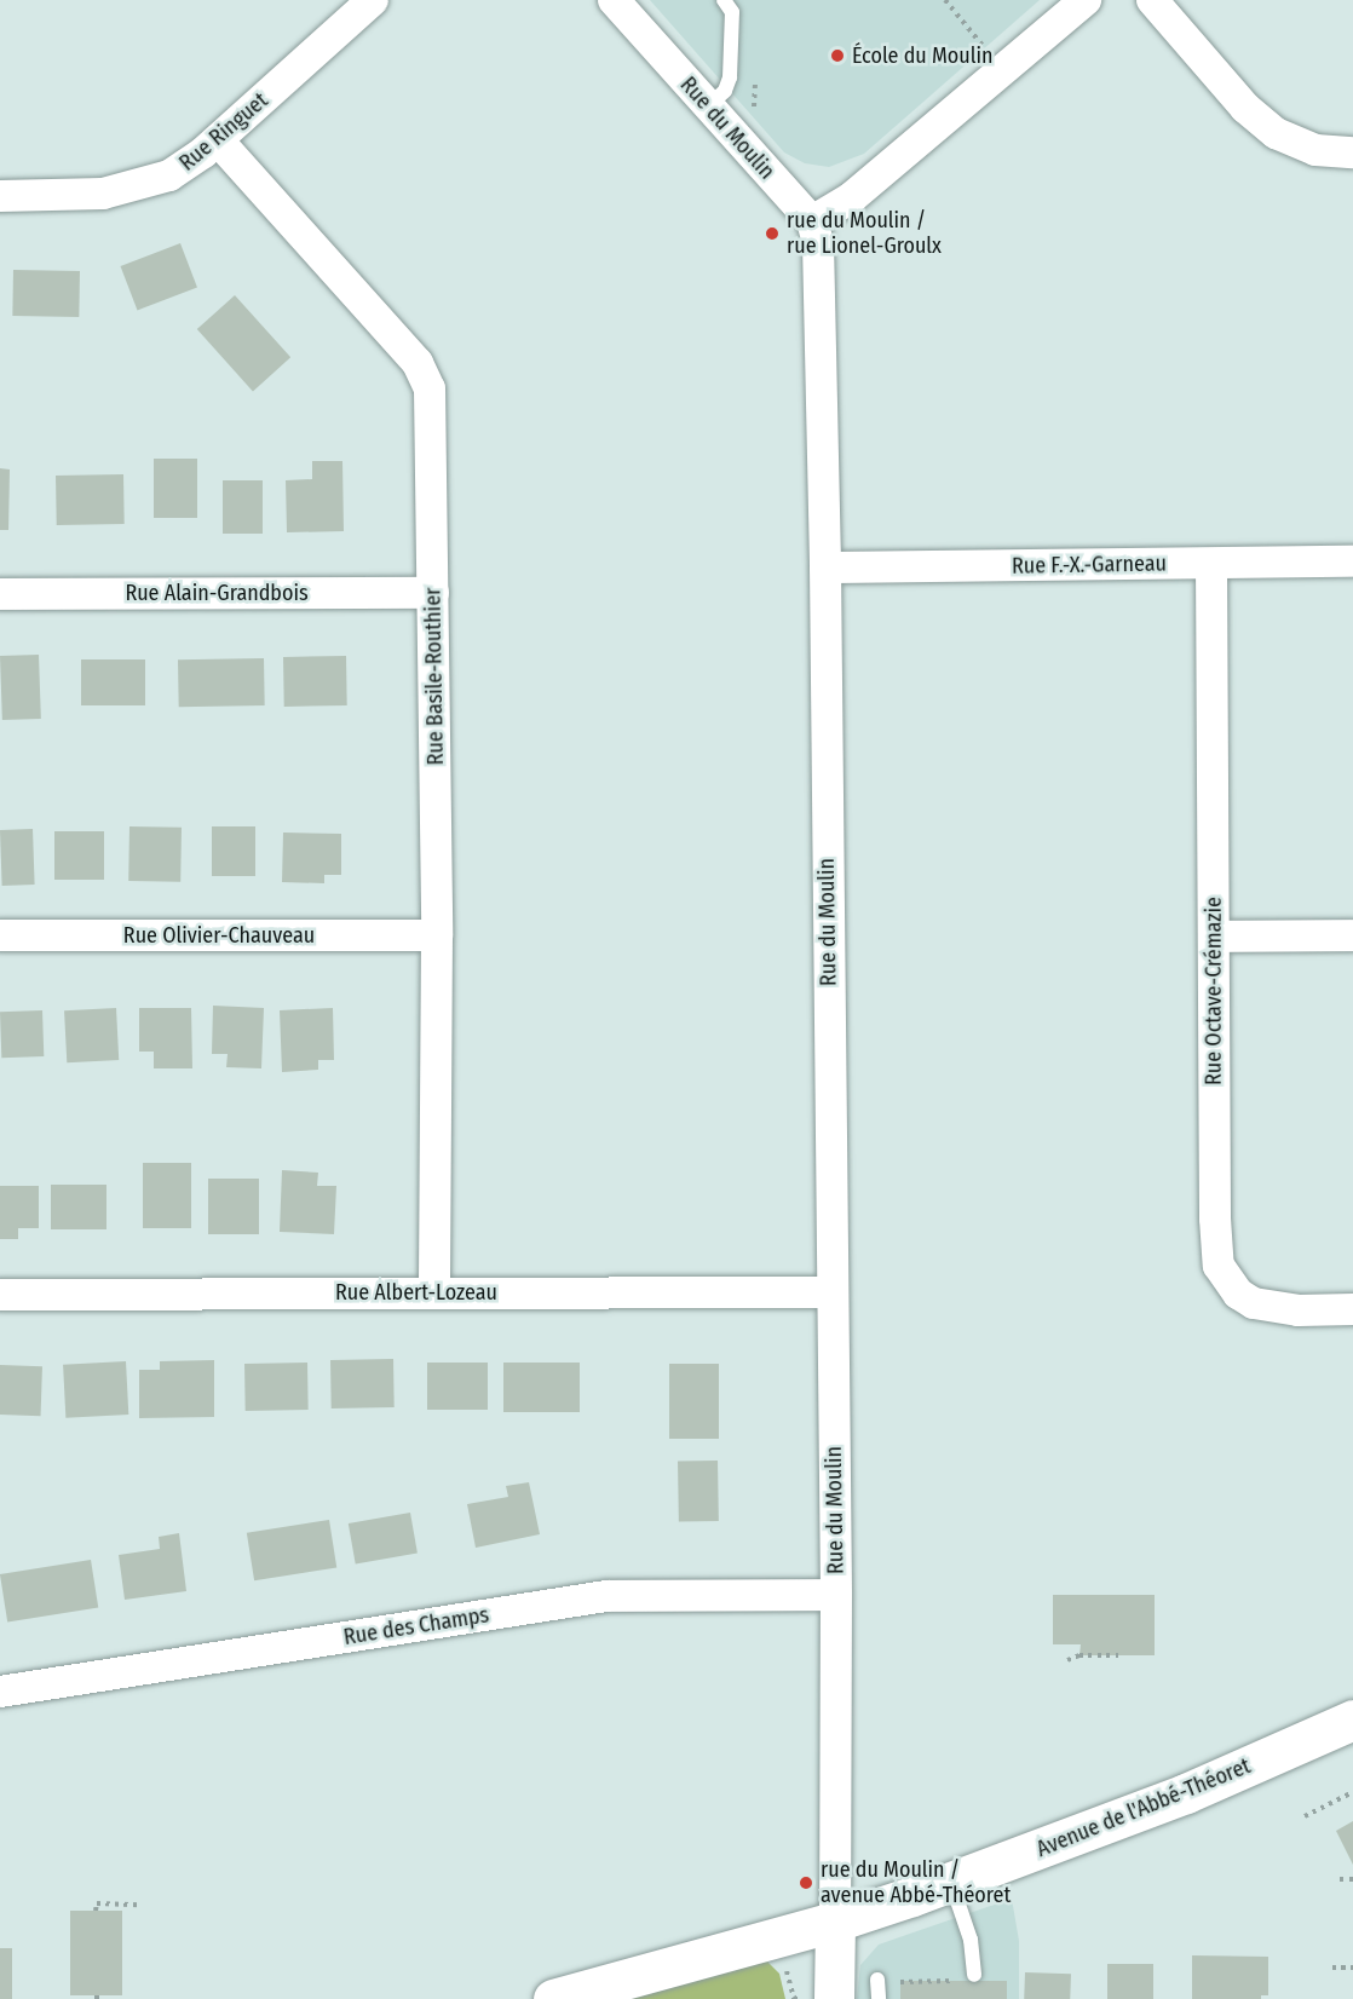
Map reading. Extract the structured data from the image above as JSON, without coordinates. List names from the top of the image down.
{
  "streets": {
    "main road": ["Avenue de l'Abbé-Théoret"],
    "street": [
      "Rue du Moulin",
      "Rue Ringuet",
      "Rue F.-X.-Garneau",
      "Rue Alain-Grandbois",
      "Rue Basile-Routhier",
      "Rue Olivier-Chauveau",
      "Rue Octave-Crémazie",
      "Rue Albert-Lozeau",
      "Rue des Champs"
    ]
  },
  "crossings": [
    ["Rue du Moulin", "Rue F.-X.-Garneau"],
    ["Rue du Moulin", "Rue Albert-Lozeau"],
    ["Rue du Moulin", "Rue des Champs"],
    ["Rue du Moulin", "Avenue de l'Abbé-Théoret"],
    ["Rue Ringuet", "Rue Basile-Routhier"],
    ["Rue F.-X.-Garneau", "Rue Octave-Crémazie"],
    ["Rue Alain-Grandbois", "Rue Basile-Routhier"],
    ["Rue Basile-Routhier", "Rue Olivier-Chauveau"],
    ["Rue Basile-Routhier", "Rue Albert-Lozeau"]
  ],
  "places": ["École du Moulin", "rue du Moulin / rue Lionel-Groulx", "rue du Moulin / avenue Abbé-Théoret"]
}
